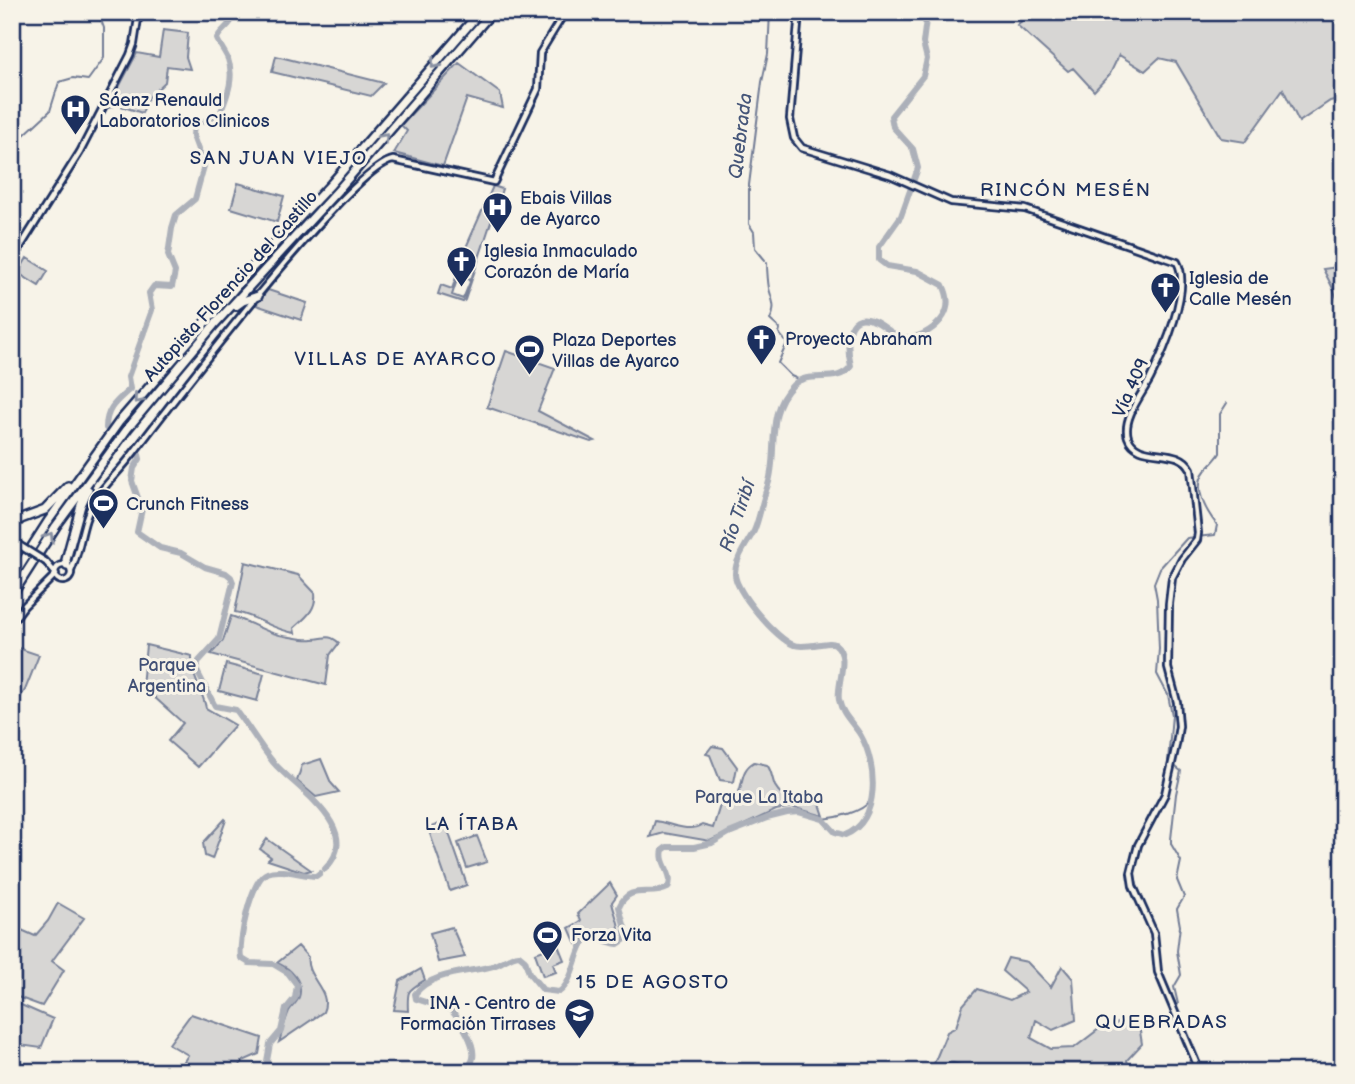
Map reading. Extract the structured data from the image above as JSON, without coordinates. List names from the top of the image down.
{
  "streets": {
    "highway": ["Autopista Florencio del Castillo"],
    "street": ["Vía 409"]
  },
  "districts": [
    "SAN JUAN VIEJO",
    "RINCÓN MESÉN",
    "VILLAS DE AYARCO",
    "LA ÍTABA",
    "15 DE AGOSTO",
    "QUEBRADAS"
  ],
  "water": ["Quebrada", "Río Tiribí"],
  "parks": ["Parque Argentina", "Parque La Itaba"],
  "places": {
    "hospital": ["Sáenz Renauld Laboratorios Clinicos", "Ebais Villas de Ayarco"],
    "church": ["Iglesia Inmaculado Corazón de María", "Iglesia de Calle Mesén", "Proyecto Abraham"],
    "sports": ["Plaza Deportes Villas de Ayarco", "Crunch Fitness", "Forza Vita"],
    "school or university": ["INA - Centro de Formación Tirrases"]
  }
}
